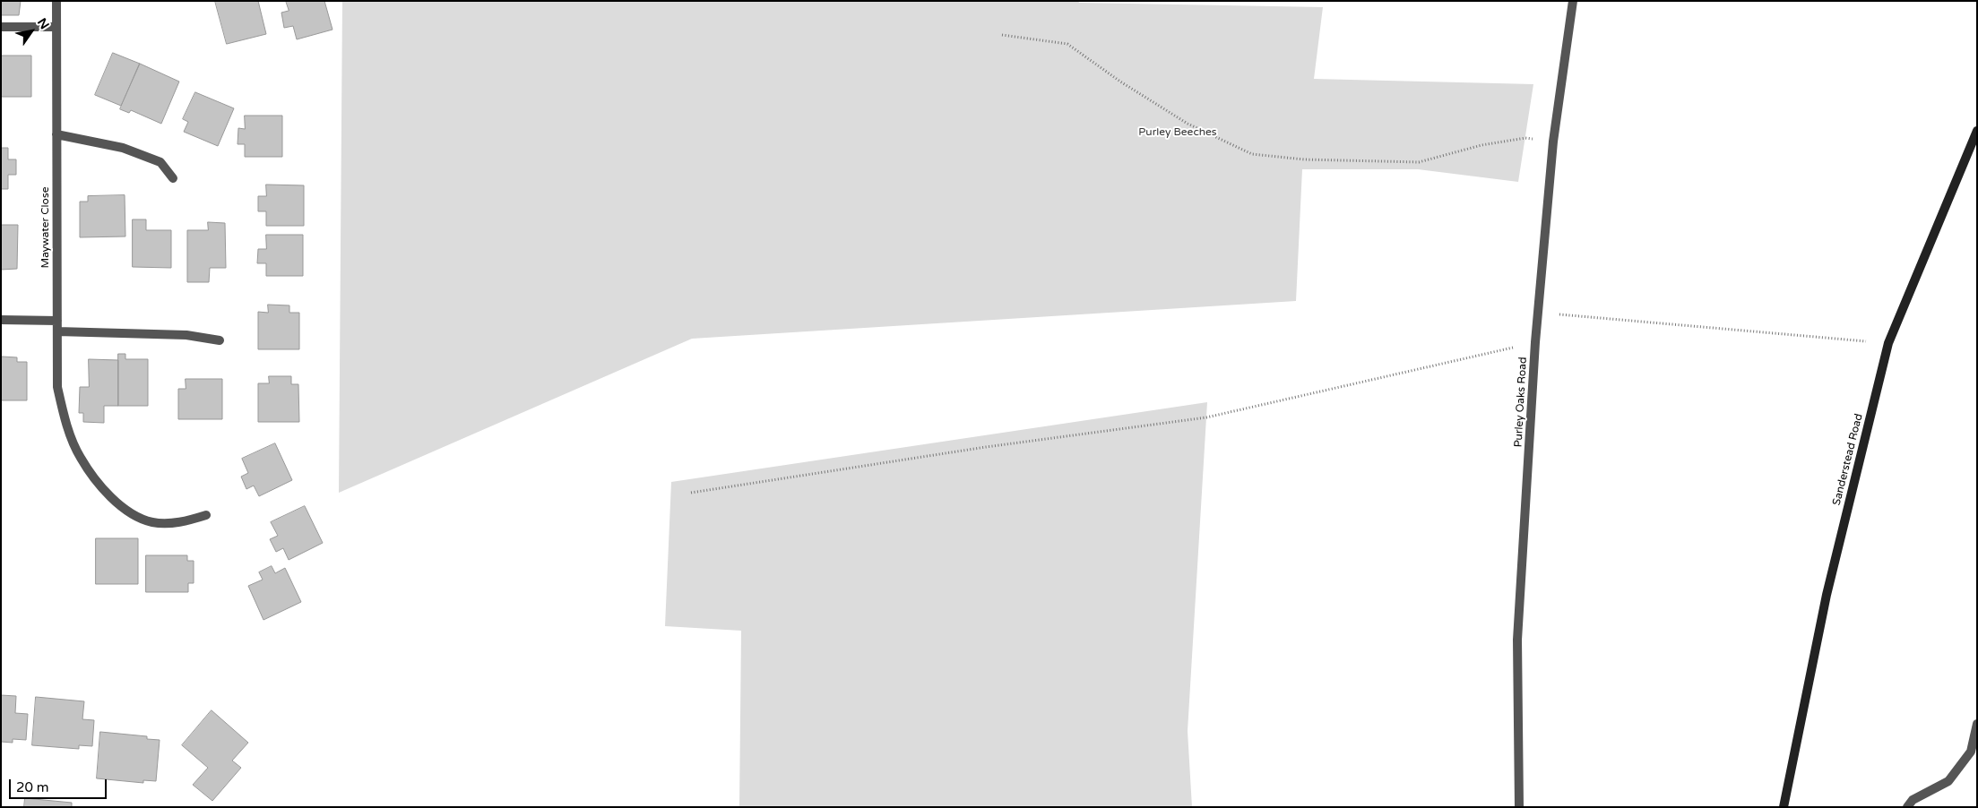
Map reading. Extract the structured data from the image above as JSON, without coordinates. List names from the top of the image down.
{
  "streets": {
    "main road": ["Sanderstead Road"],
    "street": ["Maywater Close", "Purley Oaks Road"]
  },
  "parks": ["Purley Beeches"],
  "scale_bar": "20 m",
  "north": "top right"
}
